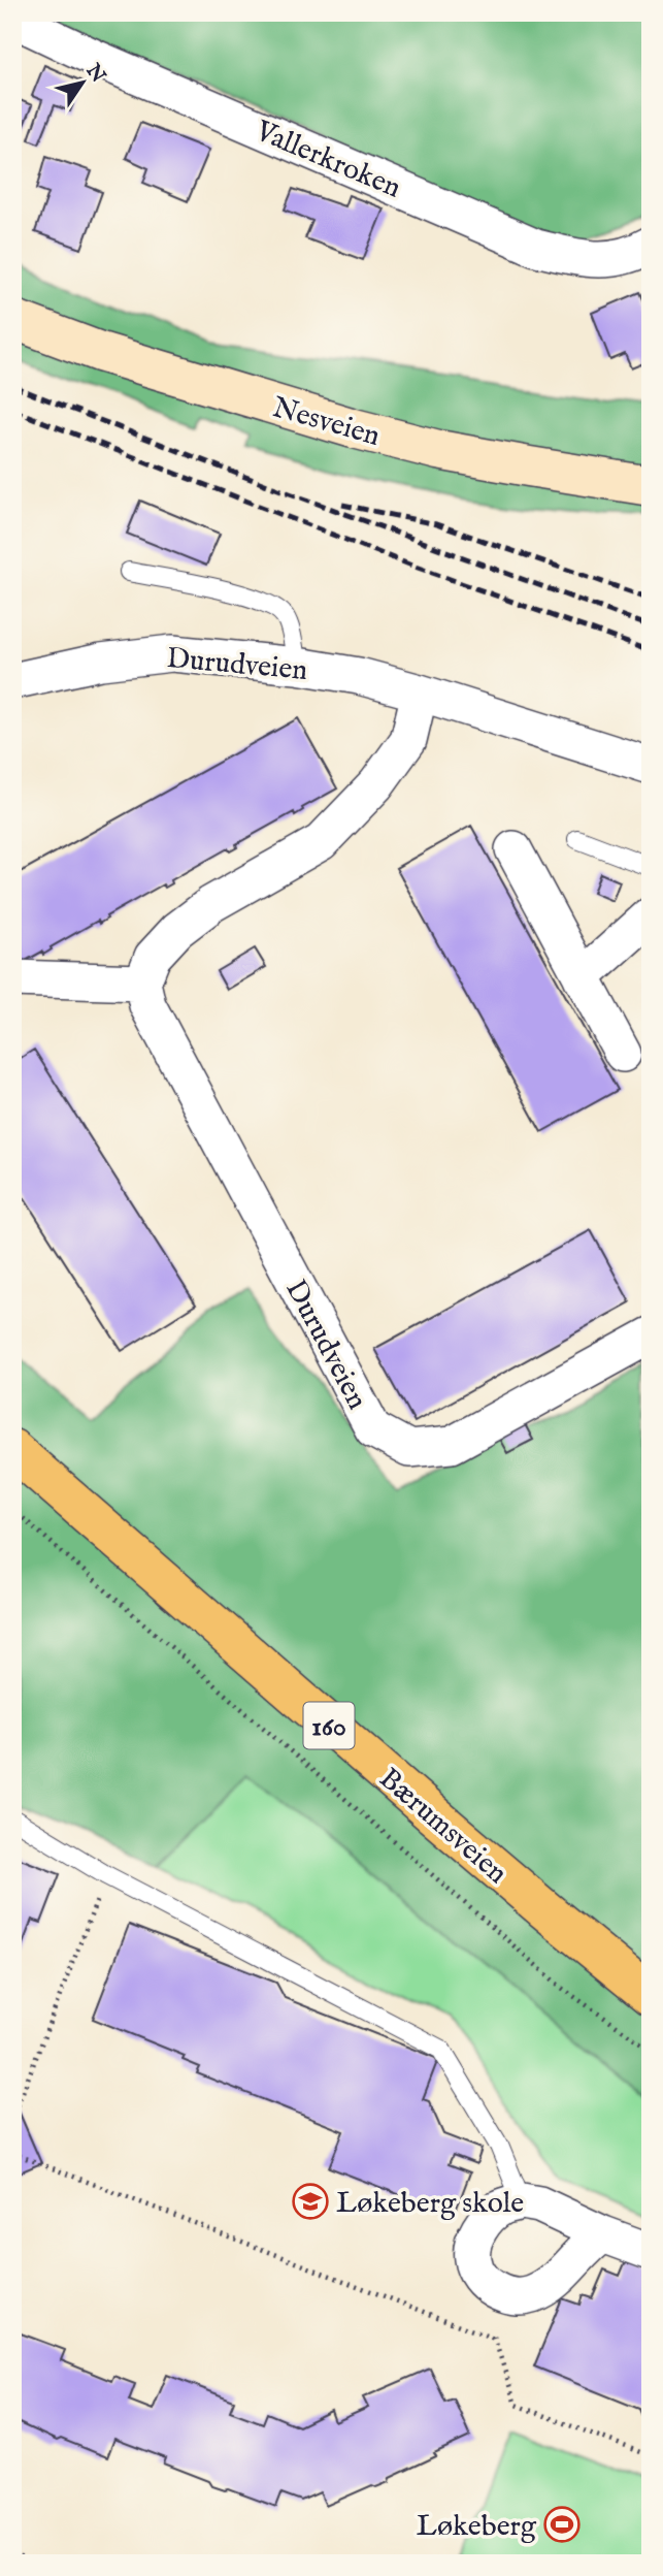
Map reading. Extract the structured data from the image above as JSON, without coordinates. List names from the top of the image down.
{
  "streets": {
    "main road": ["160", "Bærumsveien"],
    "street": ["Vallerkroken", "Nesveien", "Durudveien"]
  },
  "places": {
    "school or university": ["Løkeberg skole"],
    "sports": ["Løkeberg"]
  },
  "north": "top right"
}
